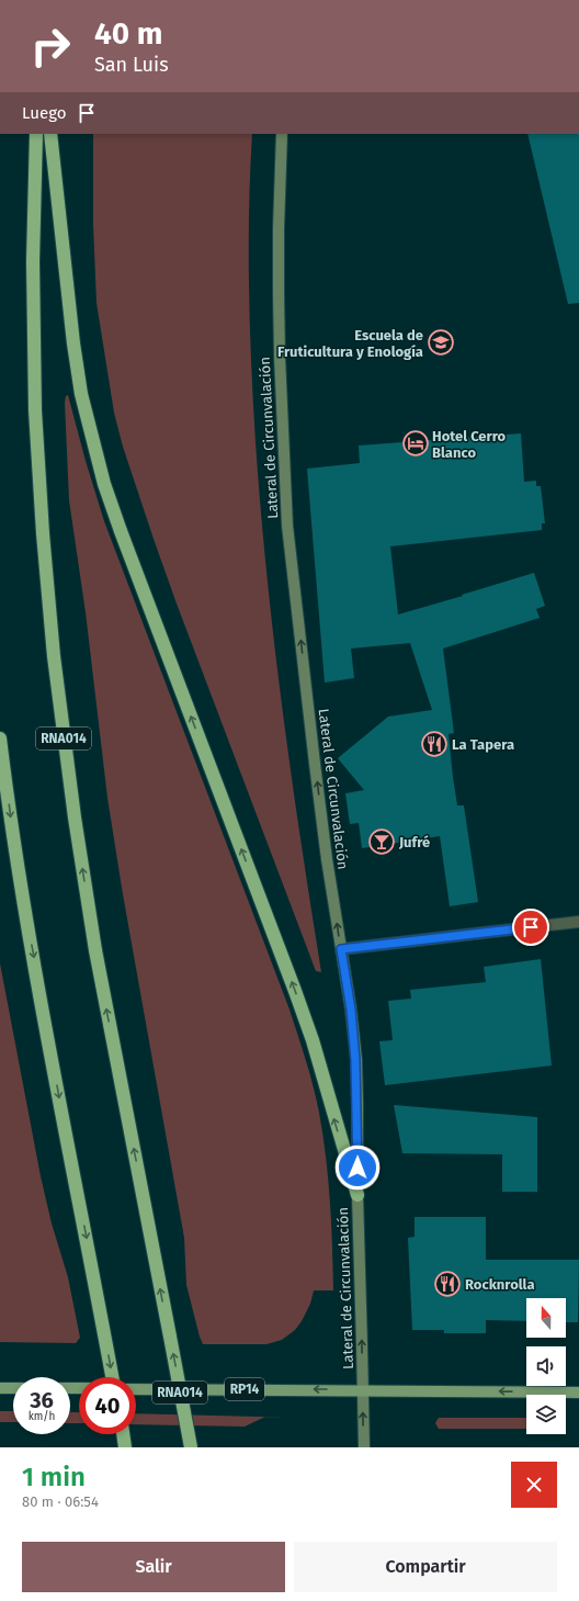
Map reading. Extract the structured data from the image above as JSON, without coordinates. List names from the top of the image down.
{
  "streets": {
    "highway": ["RNA014"],
    "main road": ["RP14"],
    "street": ["Lateral de Circunvalación"]
  },
  "crossings": [
    ["Lateral de Circunvalación", "RP14"]
  ],
  "one_way": ["Lateral de Circunvalación"],
  "places": {
    "school or university": ["Escuela de Fruticultura y Enología"],
    "hotel": ["Hotel Cerro Blanco"],
    "restaurant": ["La Tapera", "Rocknrolla"],
    "bar": ["Jufré"]
  },
  "north": "top",
  "page": {
    "turn": ["40 m", "San Luis"],
    "then": "Luego",
    "speed": "36 km/h",
    "limit": "40",
    "heading": ["1 min", "80 m · 06:54"],
    "buttons": ["Salir", "Compartir"]
  }
}
